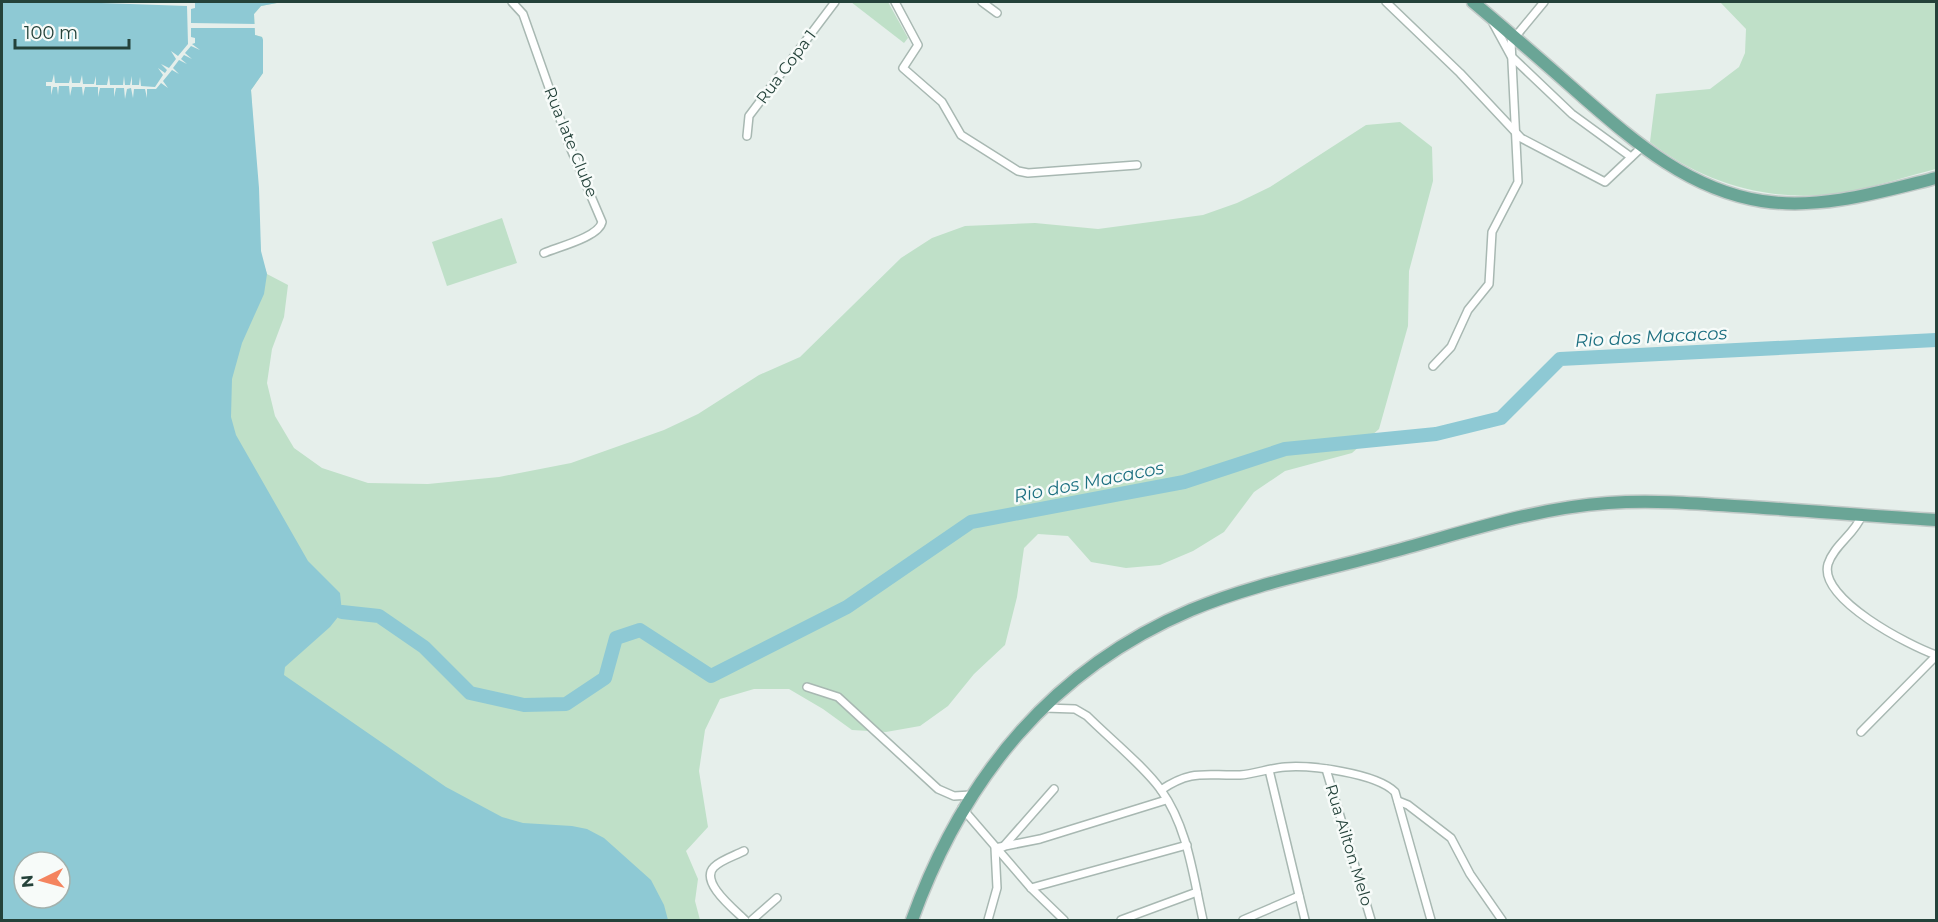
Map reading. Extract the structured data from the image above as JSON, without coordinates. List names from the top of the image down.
{
  "streets": {
    "street": ["Rua Copa 1", "Rua Iate Clube", "Rua Ailton Melo"]
  },
  "water": ["Rio dos Macacos"],
  "scale_bar": "100 m",
  "north": "left"
}
